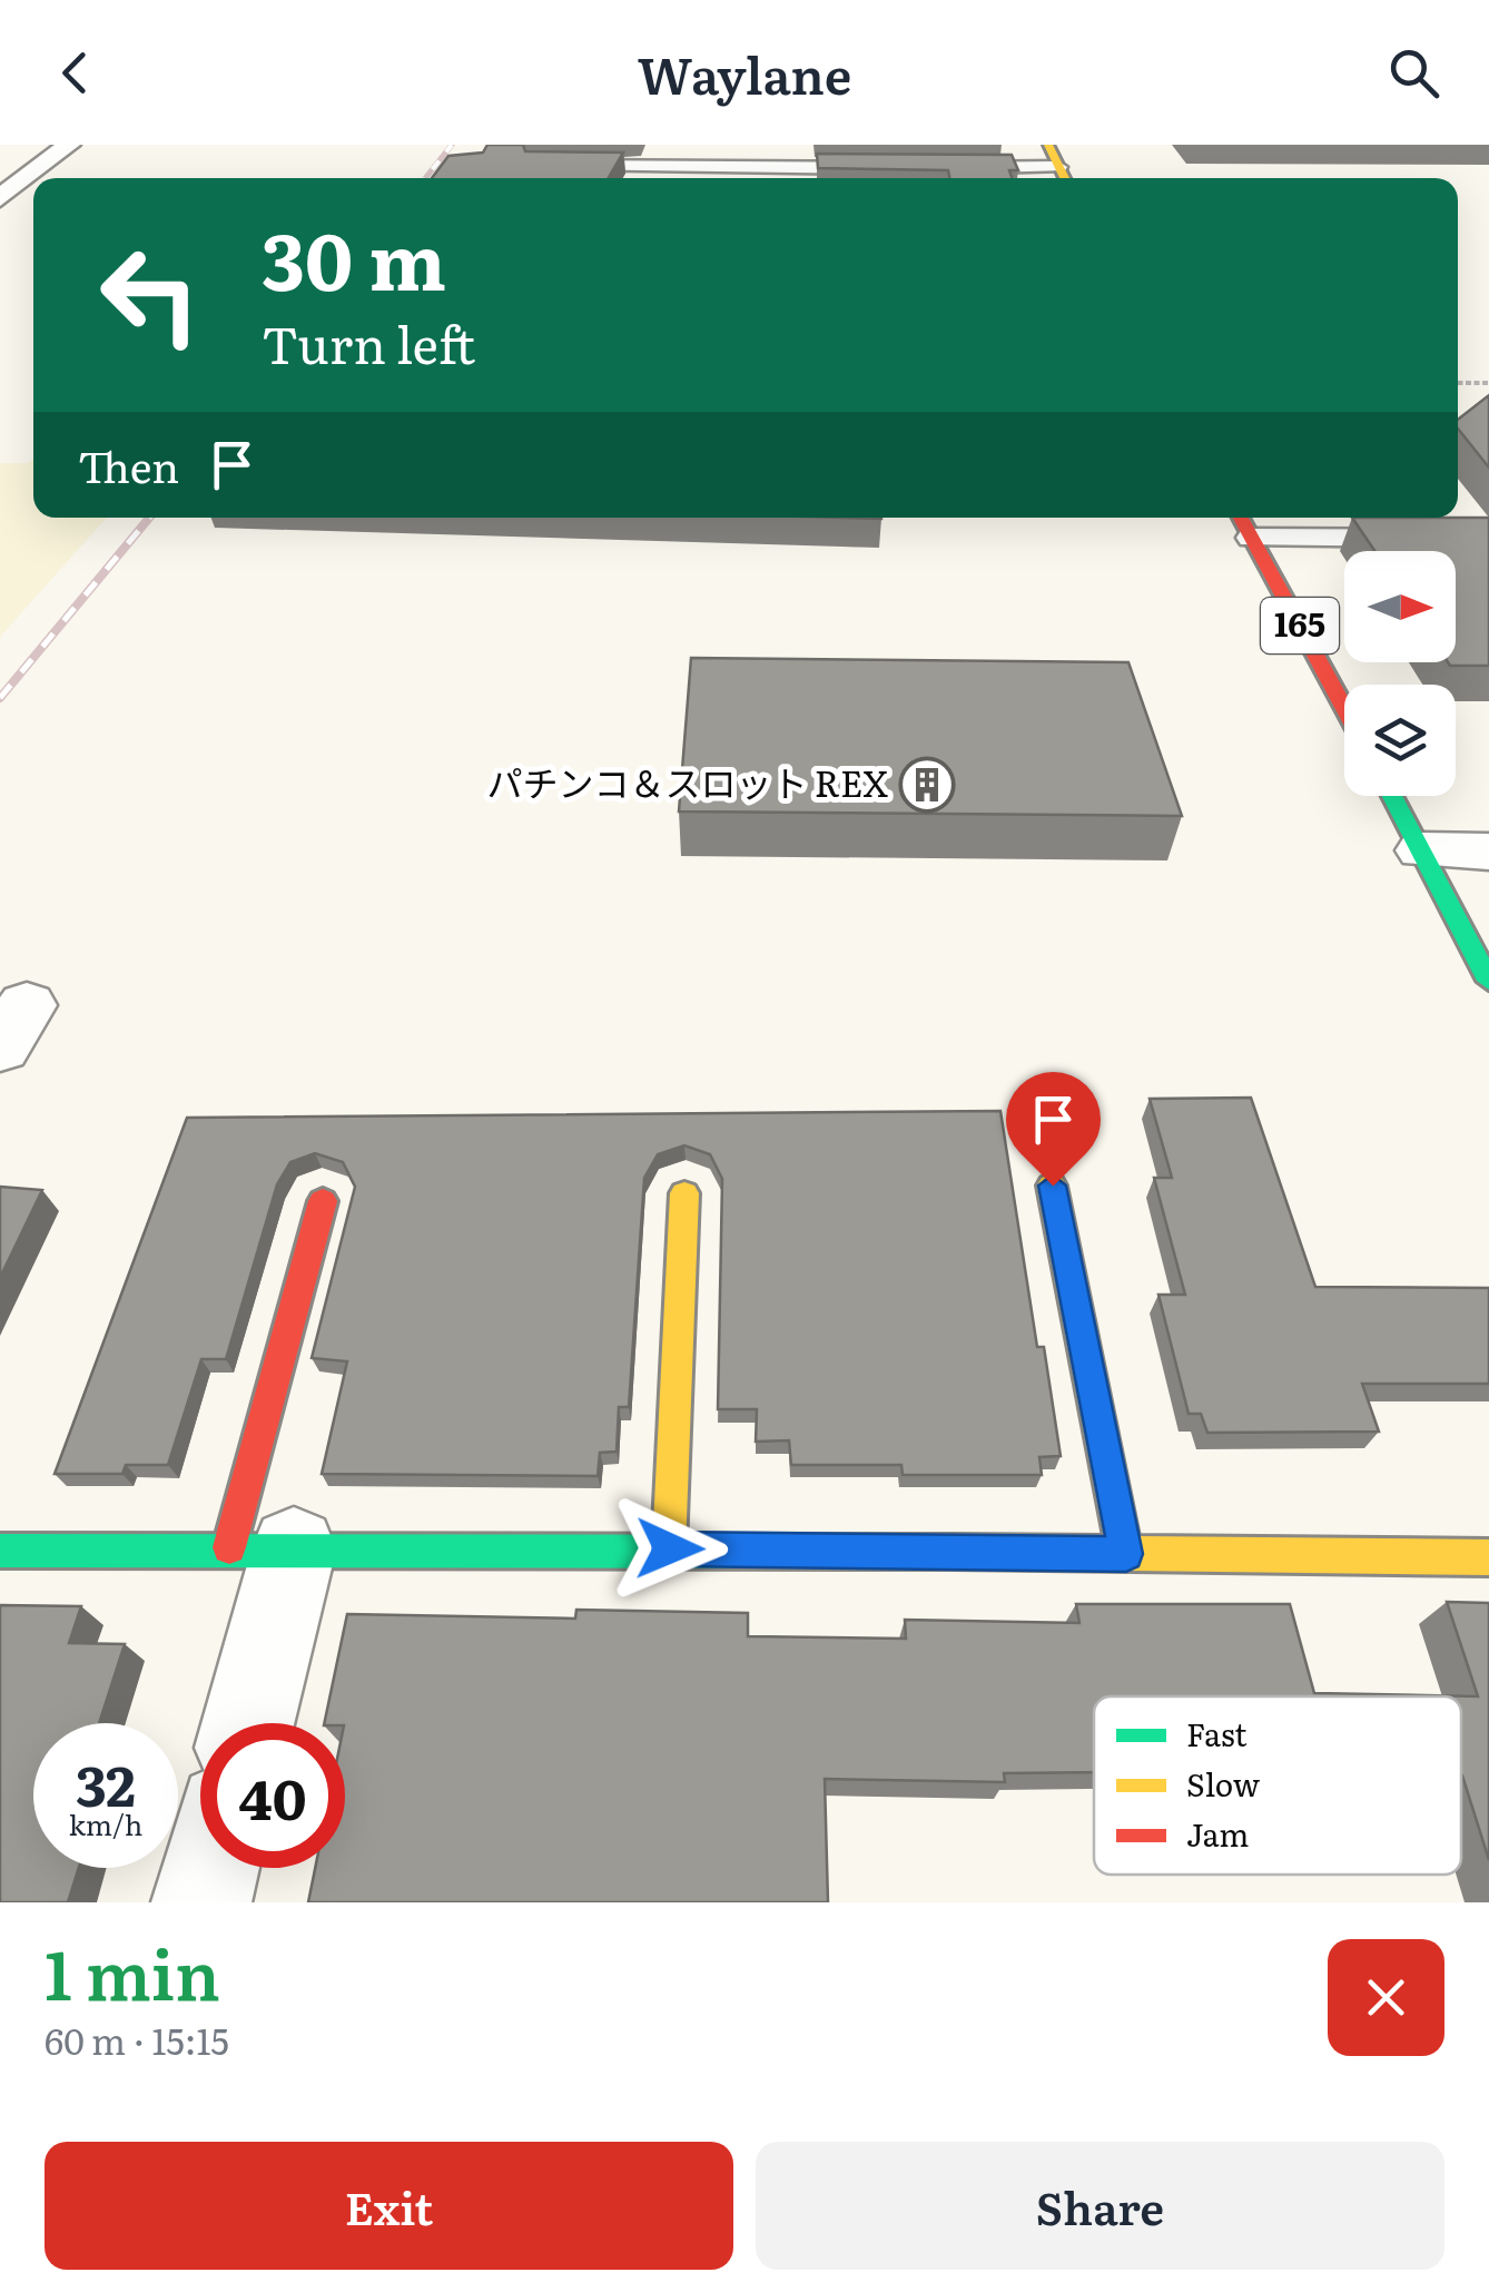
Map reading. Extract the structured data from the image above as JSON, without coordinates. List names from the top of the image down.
{
  "streets": {
    "main road": ["165"]
  },
  "places": {
    "building": ["パチンコ＆スロット REX"]
  },
  "legend": ["Fast", "Slow", "Jam"],
  "north": "right",
  "page": {
    "header": "Waylane",
    "turn": ["30 m", "Turn left"],
    "then": "Then",
    "speed": "32 km/h",
    "limit": "40",
    "heading": ["1 min", "60 m · 15:15"],
    "buttons": ["Exit", "Share"]
  }
}
